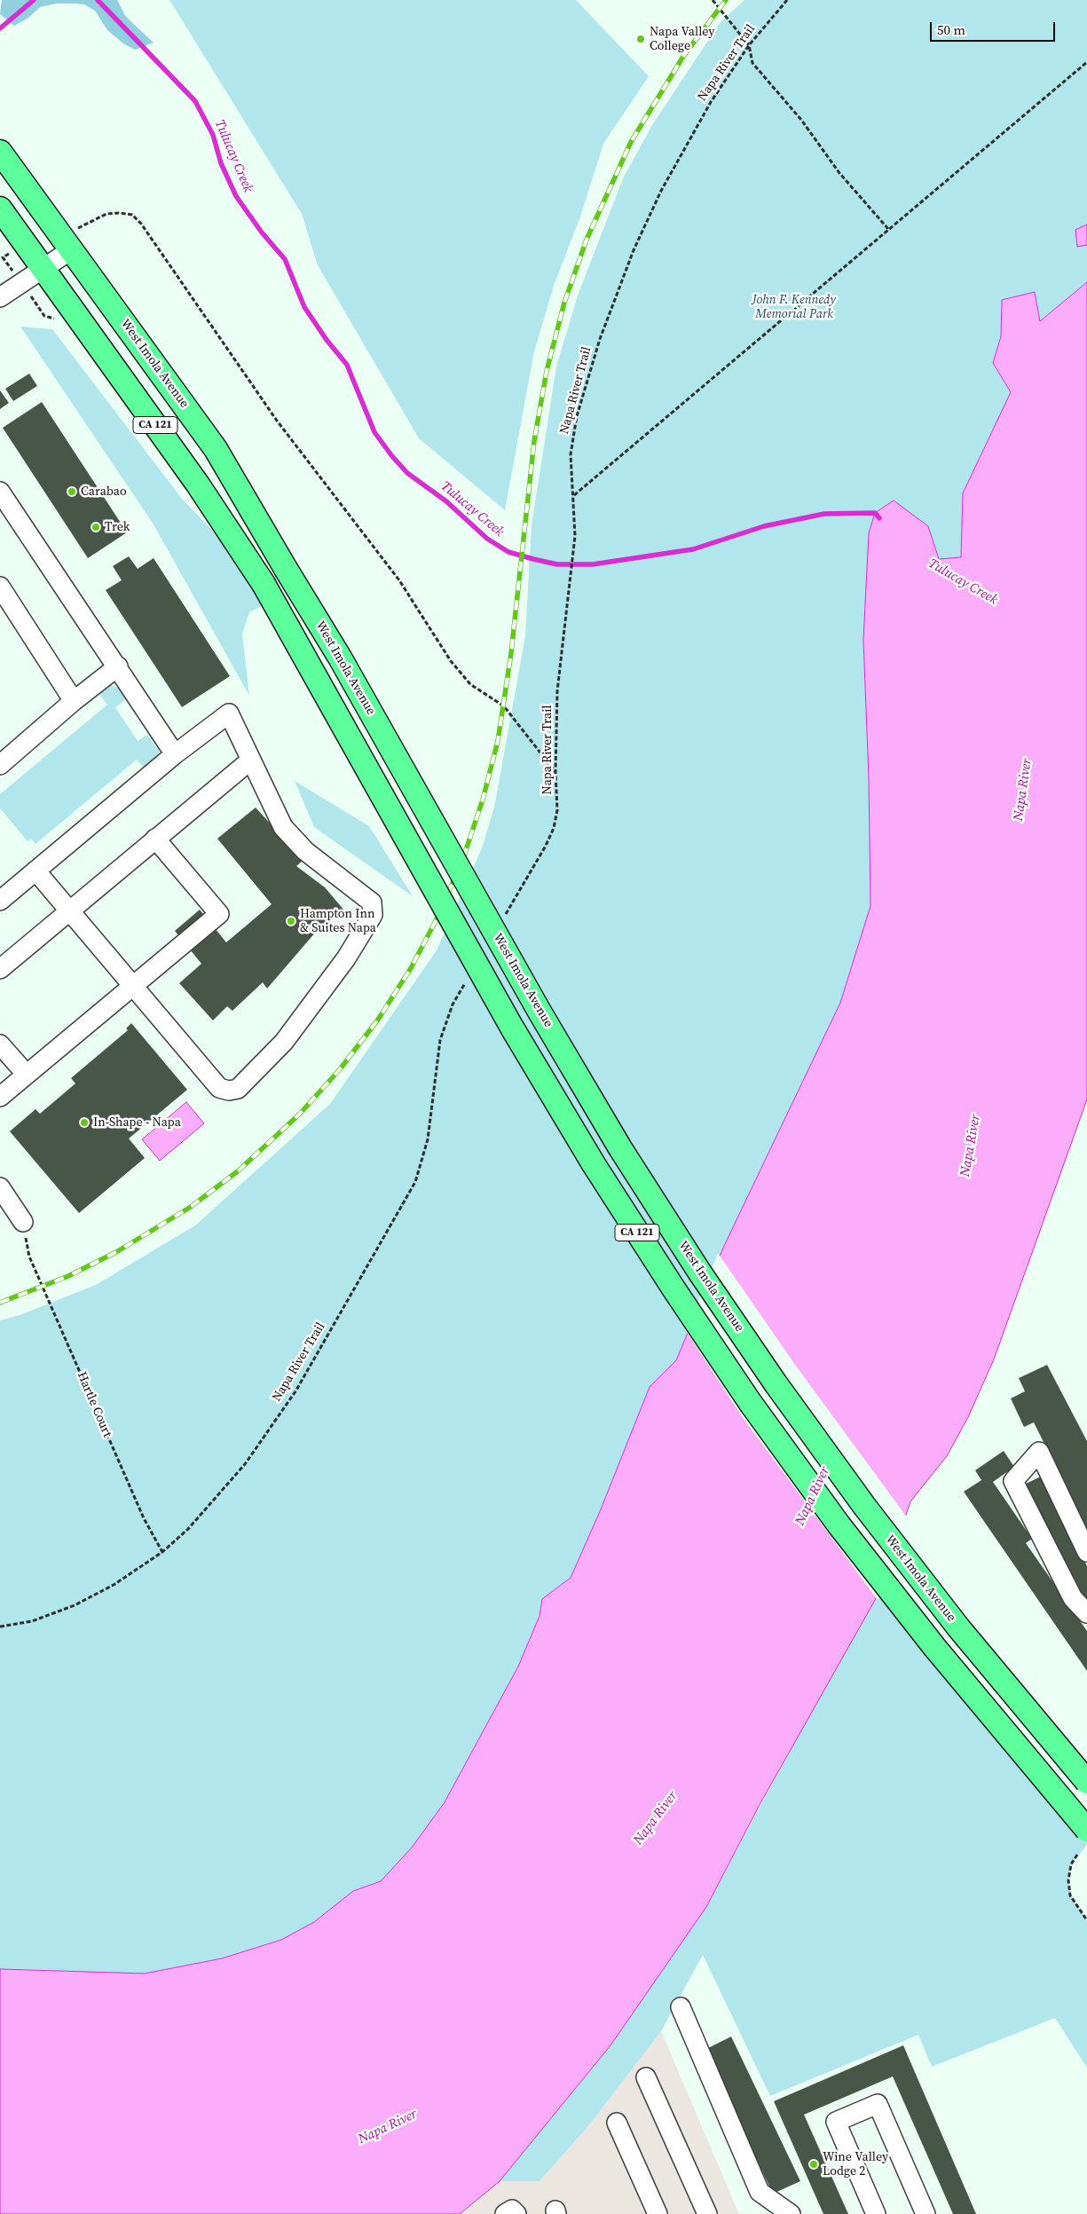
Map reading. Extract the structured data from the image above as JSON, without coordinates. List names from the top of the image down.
{
  "streets": {
    "main road": ["West Imola Avenue", "CA 121"],
    "path": ["Napa River Trail", "Hartle Court"]
  },
  "crossings": [
    ["Napa River Trail", "Hartle Court"]
  ],
  "water": ["Tulucay Creek", "Napa River"],
  "parks": ["John F. Kennedy Memorial Park"],
  "places": [
    "Napa Valley College",
    "Carabao",
    "Trek",
    "Hampton Inn & Suites Napa",
    "In-Shape - Napa",
    "Wine Valley Lodge 2"
  ],
  "scale_bar": "50 m"
}
